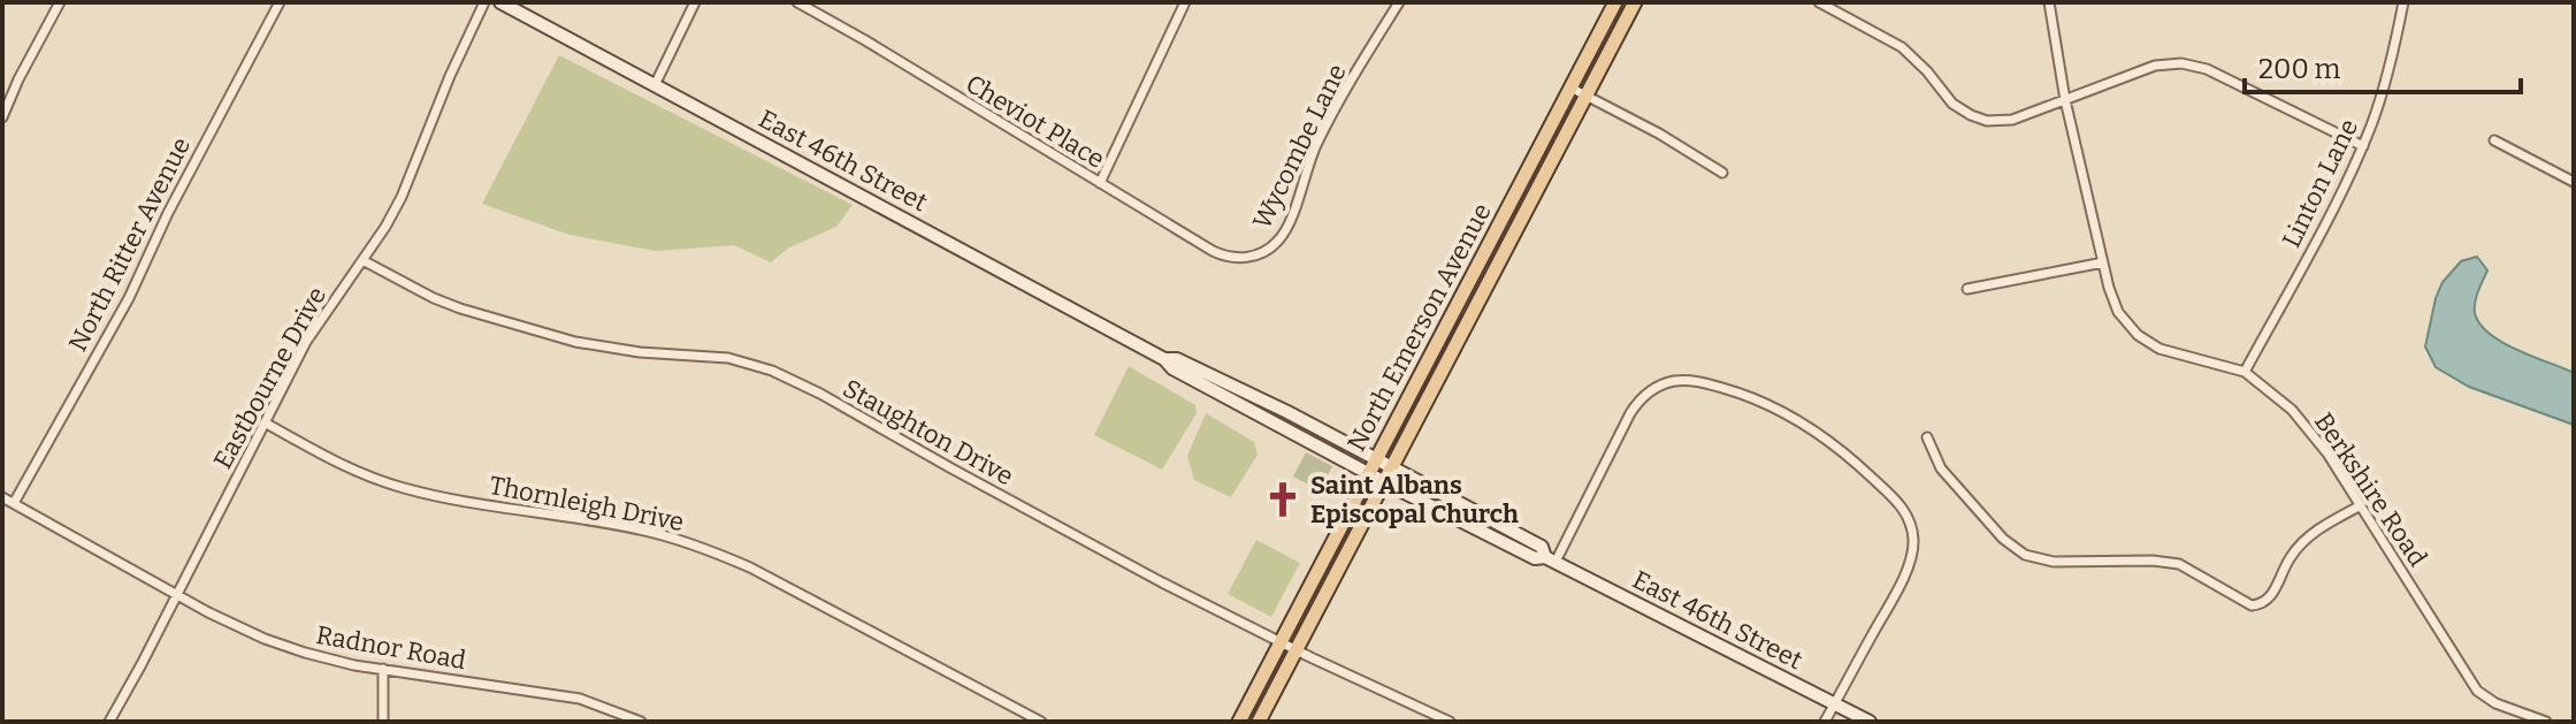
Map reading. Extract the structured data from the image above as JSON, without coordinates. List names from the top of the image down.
{
  "streets": {
    "main road": ["East 46th Street", "North Emerson Avenue"],
    "street": [
      "Cheviot Place",
      "Wycombe Lane",
      "Linton Lane",
      "North Ritter Avenue",
      "Eastbourne Drive",
      "Staughton Drive",
      "Berkshire Road",
      "Thornleigh Drive",
      "Radnor Road"
    ]
  },
  "crossings": [
    ["Cheviot Place", "Wycombe Lane"],
    ["East 46th Street", "North Emerson Avenue"],
    ["Linton Lane", "Berkshire Road"],
    ["North Ritter Avenue", "Radnor Road"],
    ["North Emerson Avenue", "Staughton Drive"],
    ["Eastbourne Drive", "Staughton Drive"],
    ["Eastbourne Drive", "Thornleigh Drive"],
    ["Eastbourne Drive", "Radnor Road"]
  ],
  "places": {
    "church": ["Saint Albans Episcopal Church"]
  },
  "scale_bar": "200 m"
}
